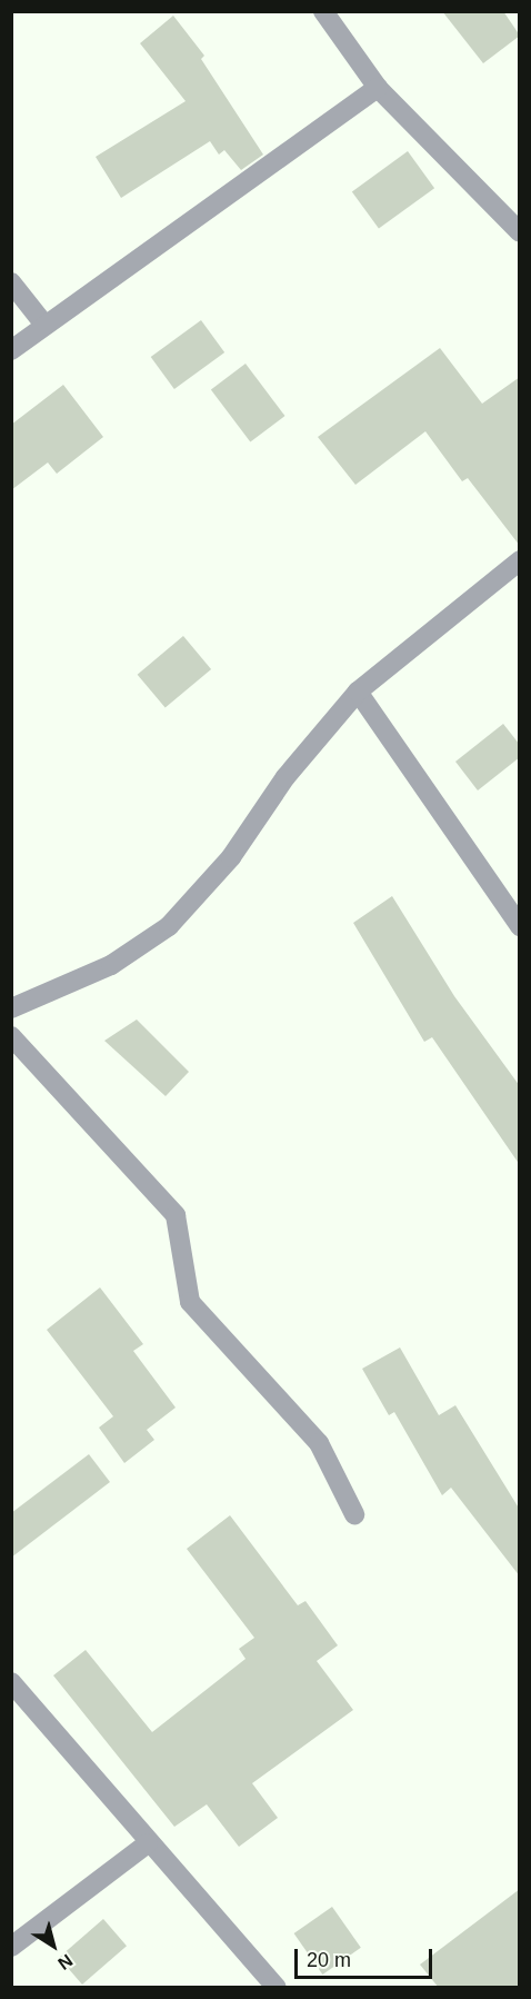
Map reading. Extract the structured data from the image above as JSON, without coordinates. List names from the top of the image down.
{
  "scale_bar": "20 m",
  "north": "bottom right"
}
